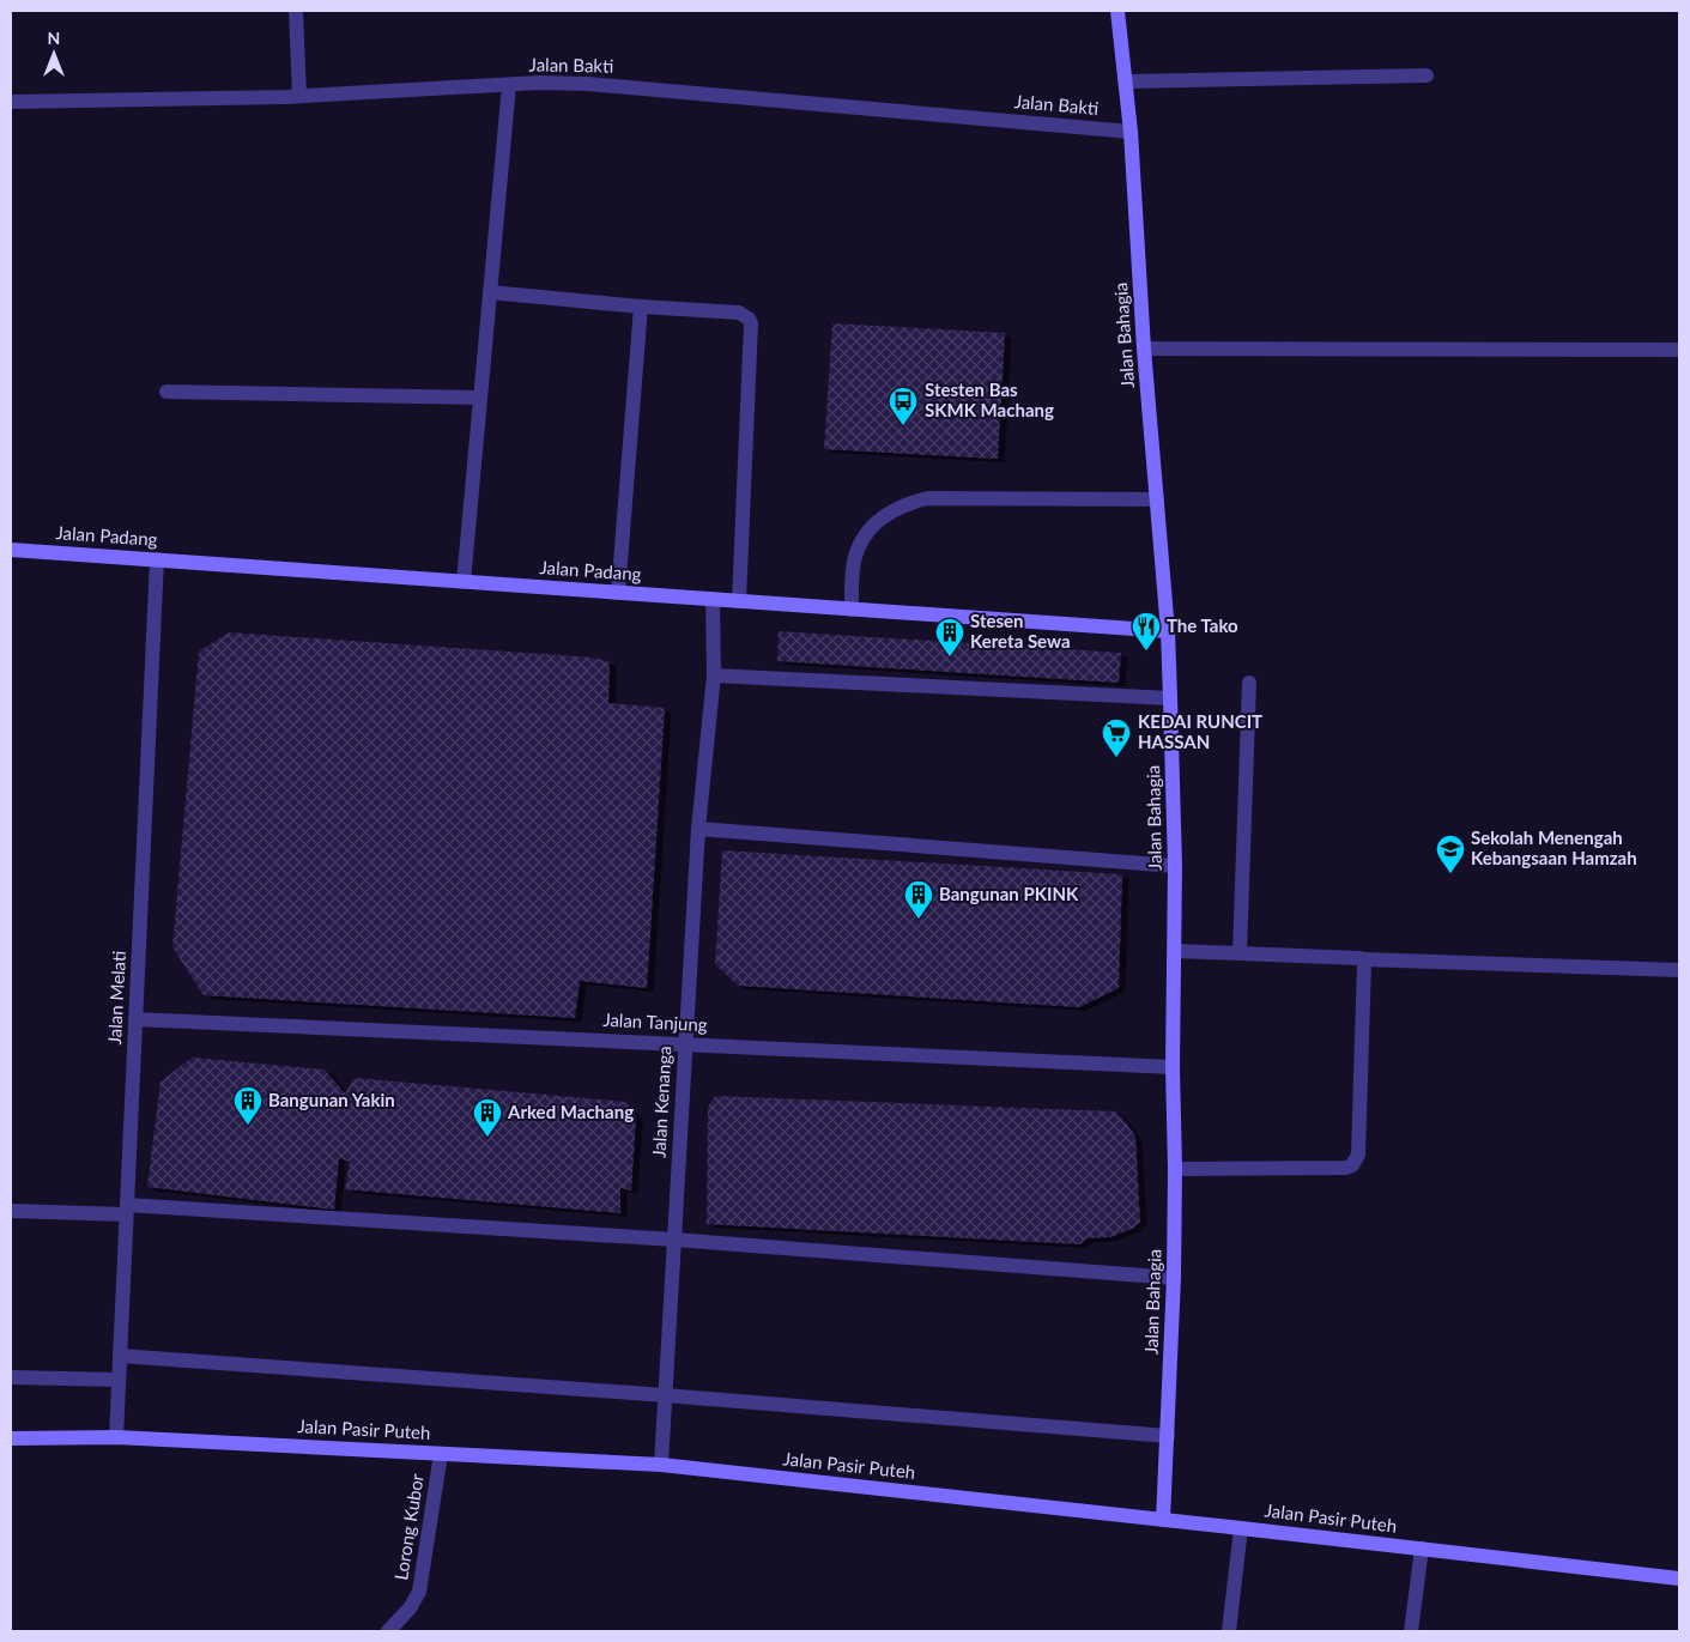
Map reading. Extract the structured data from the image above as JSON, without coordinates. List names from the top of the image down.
{
  "streets": {
    "main road": ["Jalan Bahagia", "Jalan Padang", "Jalan Pasir Puteh"],
    "street": [
      "Jalan Bakti",
      "Jalan Melati",
      "Jalan Tanjung",
      "Jalan Kenanga",
      "Lorong Kubor"
    ]
  },
  "crossings": [
    ["Jalan Bakti", "Jalan Bahagia"],
    ["Jalan Bahagia", "Jalan Padang"],
    ["Jalan Bahagia", "Jalan Tanjung"],
    ["Jalan Bahagia", "Jalan Pasir Puteh"],
    ["Jalan Padang", "Jalan Melati"],
    ["Jalan Padang", "Jalan Kenanga"],
    ["Jalan Melati", "Jalan Tanjung"],
    ["Jalan Melati", "Jalan Pasir Puteh"],
    ["Jalan Tanjung", "Jalan Kenanga"],
    ["Jalan Kenanga", "Jalan Pasir Puteh"],
    ["Jalan Pasir Puteh", "Lorong Kubor"]
  ],
  "places": {
    "bus stop": ["Stesten Bas SKMK Machang"],
    "restaurant": ["The Tako"],
    "building": [
      "Stesen Kereta Sewa",
      "Bangunan PKINK",
      "Bangunan Yakin",
      "Arked Machang"
    ],
    "supermarket": ["KEDAI RUNCIT HASSAN"],
    "school or university": ["Sekolah Menengah Kebangsaan Hamzah"]
  },
  "north": "top"
}
